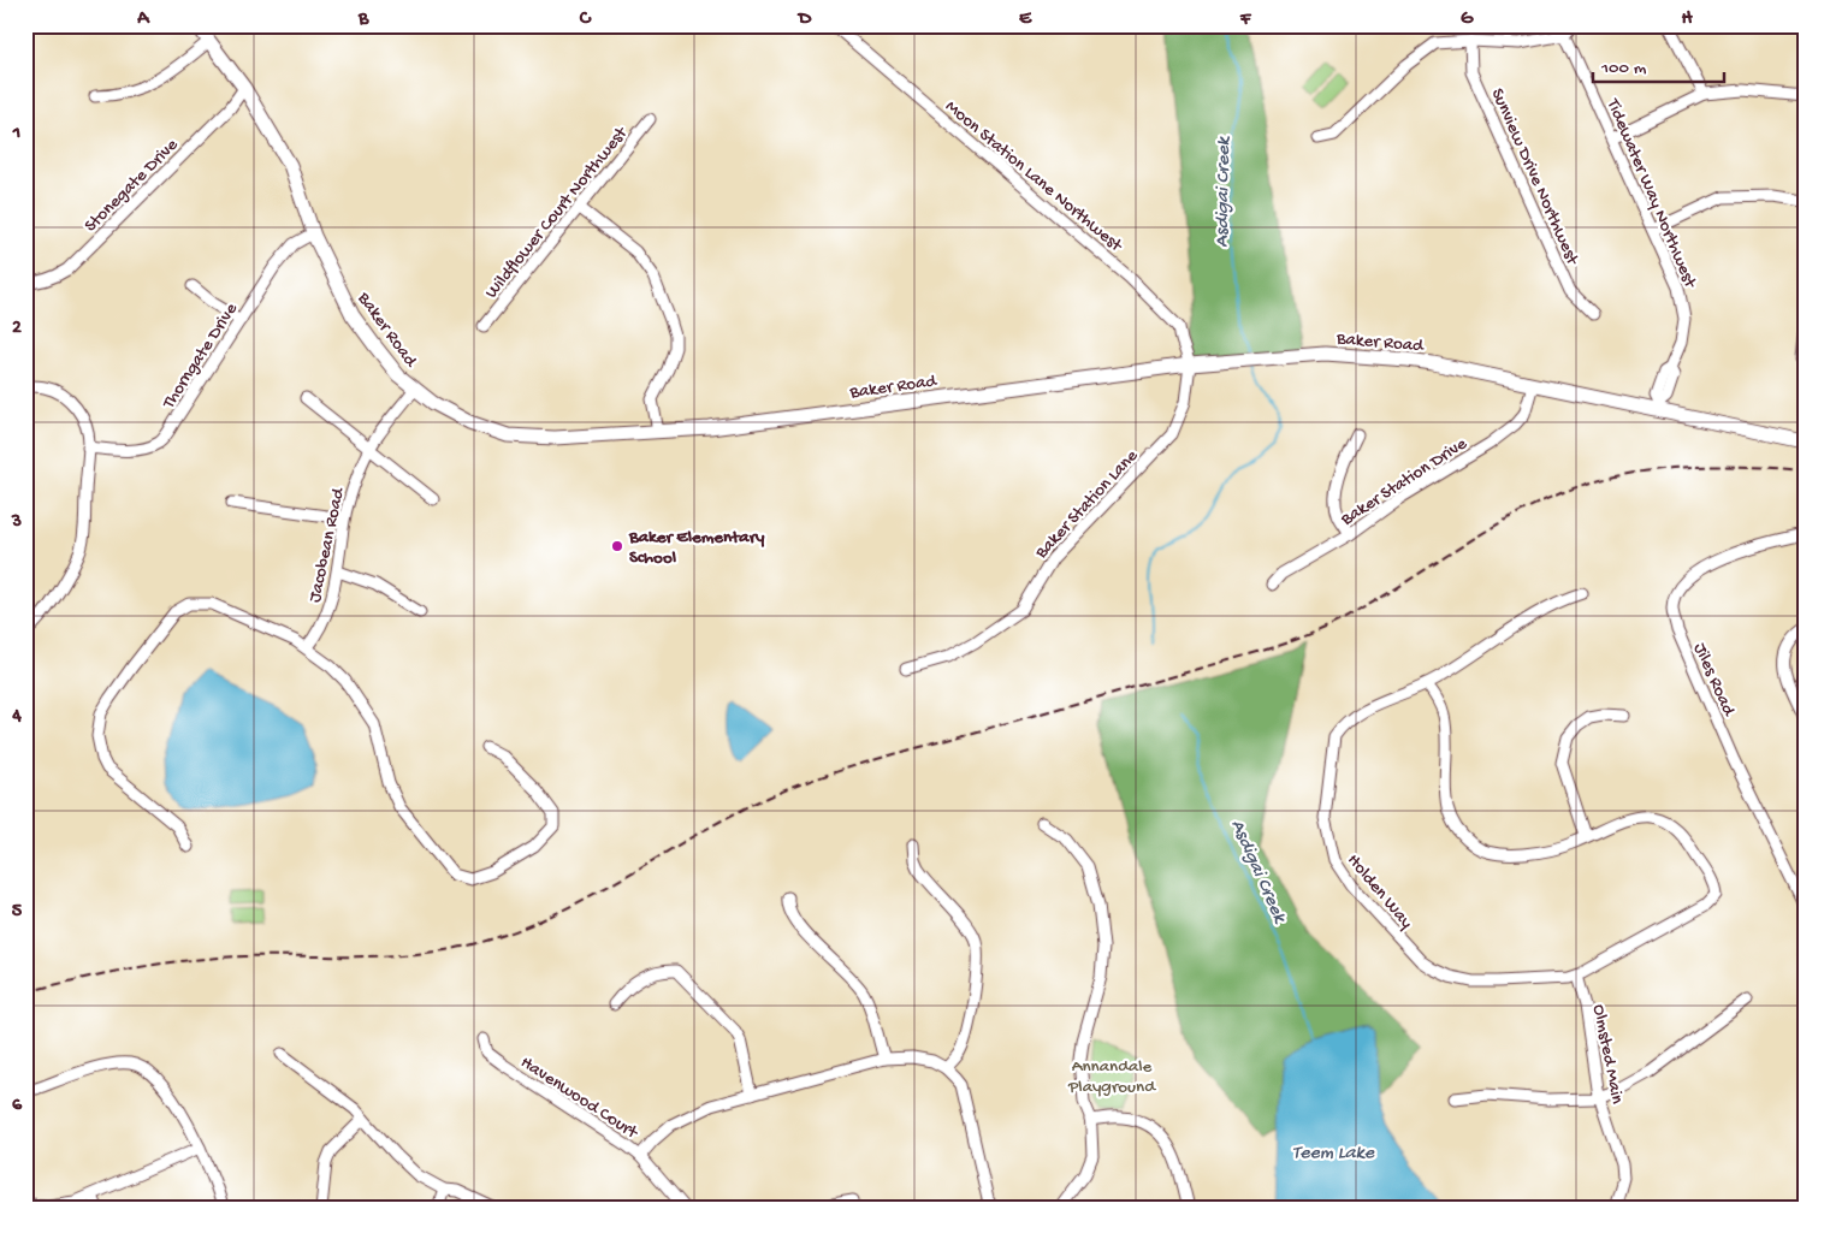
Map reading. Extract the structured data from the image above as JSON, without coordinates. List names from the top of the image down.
{
  "streets": {
    "main road": ["Baker Road"],
    "street": [
      "Moon Station Lane Northwest",
      "Sunview Drive Northwest",
      "Stonegate Drive",
      "Tidewater Way Northwest",
      "Wildflower Court Northwest",
      "Thorngate Drive",
      "Baker Station Drive",
      "Baker Station Lane",
      "Jacobean Road",
      "Jiles Road",
      "Holden Way",
      "Olmsted Main",
      "Havenwood Court"
    ]
  },
  "crossings": [
    ["Moon Station Lane Northwest", "Baker Road"],
    ["Moon Station Lane Northwest", "Baker Station Lane"],
    ["Stonegate Drive", "Baker Road"],
    ["Tidewater Way Northwest", "Baker Road"],
    ["Baker Road", "Thorngate Drive"],
    ["Baker Road", "Baker Station Drive"],
    ["Baker Road", "Baker Station Lane"],
    ["Baker Road", "Jacobean Road"],
    ["Holden Way", "Olmsted Main"]
  ],
  "water": ["Asdigai Creek", "Teem Lake"],
  "parks": ["Annandale Playground"],
  "places": ["Baker Elementary School"],
  "scale_bar": "100 m",
  "grid": {
    "columns": [
      "A",
      "B",
      "C",
      "D",
      "E",
      "F",
      "G",
      "H"
    ],
    "rows": [
      "1",
      "2",
      "3",
      "4",
      "5",
      "6"
    ]
  }
}
